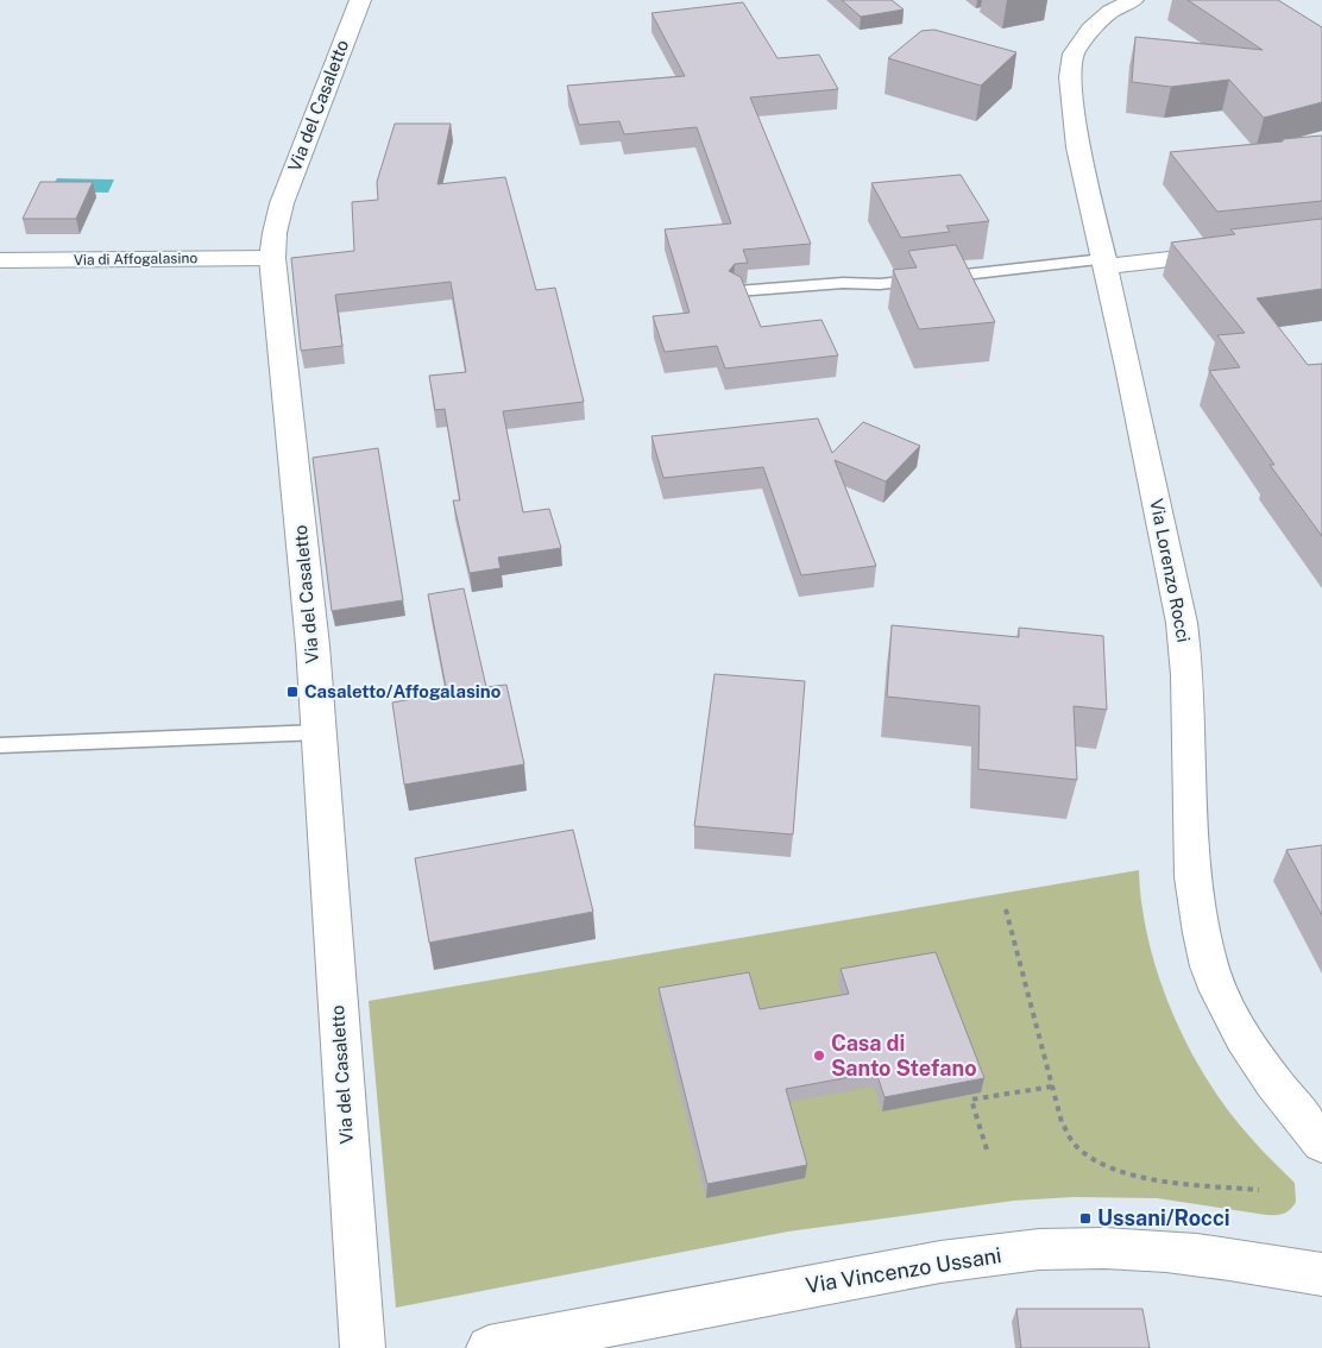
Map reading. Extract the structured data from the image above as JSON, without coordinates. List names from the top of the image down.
{
  "streets": {
    "street": [
      "Via del Casaletto",
      "Via di Affogalasino",
      "Via Lorenzo Rocci",
      "Via Vincenzo Ussani"
    ]
  },
  "crossings": [
    ["Via del Casaletto", "Via di Affogalasino"]
  ],
  "places": {
    "transit": ["Casaletto/Affogalasino", "Ussani/Rocci"],
    "other": ["Casa di Santo Stefano"]
  }
}
